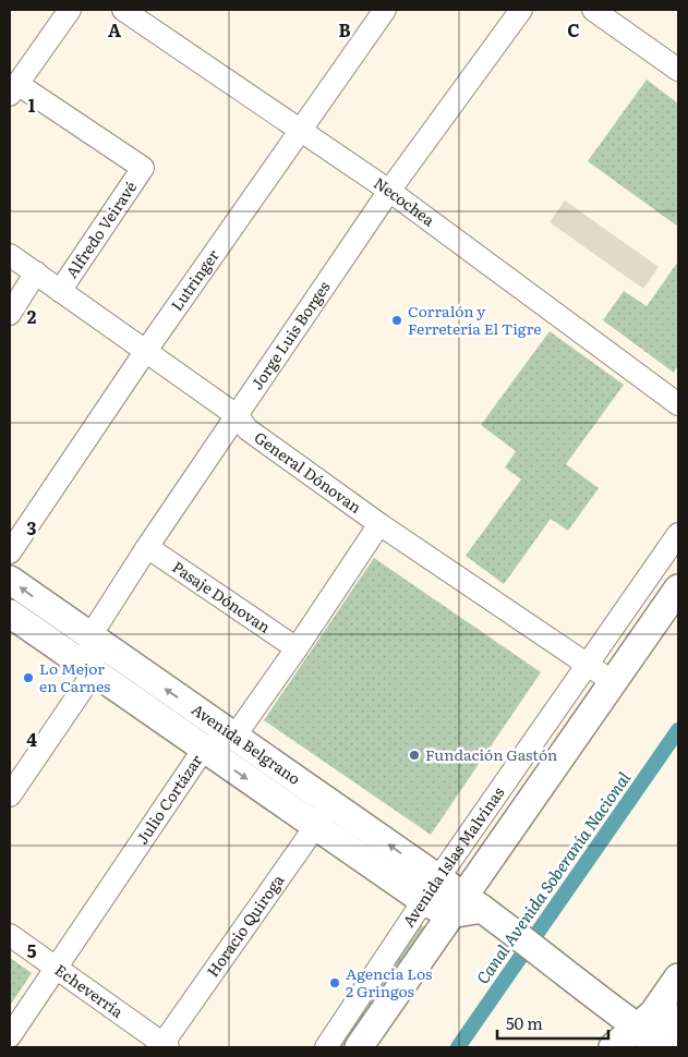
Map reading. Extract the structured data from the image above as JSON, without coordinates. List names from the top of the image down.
{
  "streets": {
    "main road": ["Avenida Belgrano", "Avenida Islas Malvinas"],
    "street": [
      "Necochea",
      "Alfredo Veiravé",
      "Lutringer",
      "Jorge Luis Borges",
      "General Dónovan",
      "Pasaje Dónovan",
      "Julio Cortázar",
      "Horacio Quiroga",
      "Echeverría"
    ]
  },
  "crossings": [
    ["Necochea", "Lutringer"],
    ["Necochea", "Jorge Luis Borges"],
    ["Alfredo Veiravé", "General Dónovan"],
    ["Lutringer", "General Dónovan"],
    ["Jorge Luis Borges", "General Dónovan"],
    ["Jorge Luis Borges", "Pasaje Dónovan"],
    ["Jorge Luis Borges", "Avenida Belgrano"],
    ["General Dónovan", "Avenida Islas Malvinas"],
    ["Avenida Belgrano", "Julio Cortázar"],
    ["Avenida Belgrano", "Avenida Islas Malvinas"],
    ["Avenida Belgrano", "Horacio Quiroga"],
    ["Julio Cortázar", "Echeverría"],
    ["Horacio Quiroga", "Echeverría"]
  ],
  "water": ["Canal Avenida Soberanía Nacional"],
  "places": [
    "Corralón y Ferretería El Tigre",
    "Lo Mejor en Carnes",
    "Fundación Gastón",
    "Agencia Los 2 Gringos"
  ],
  "scale_bar": "50 m",
  "grid": {
    "columns": ["A", "B", "C"],
    "rows": [
      "1",
      "2",
      "3",
      "4",
      "5"
    ]
  }
}
